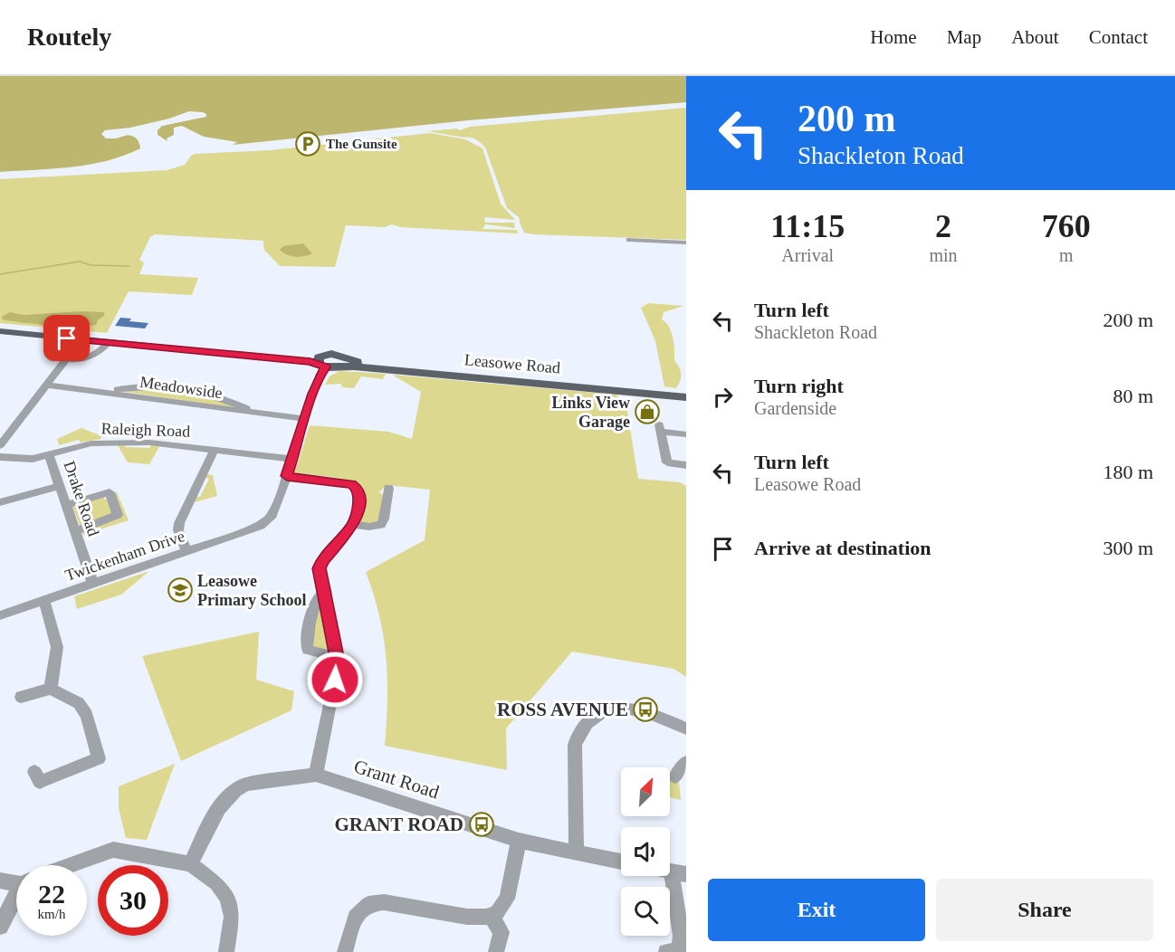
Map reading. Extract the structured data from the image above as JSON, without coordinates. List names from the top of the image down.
{
  "streets": {
    "main road": ["Leasowe Road"],
    "street": [
      "Meadowside",
      "Raleigh Road",
      "Drake Road",
      "Twickenham Drive",
      "Grant Road"
    ]
  },
  "crossings": [
    ["Raleigh Road", "Drake Road"],
    ["Drake Road", "Twickenham Drive"]
  ],
  "places": {
    "parking": ["The Gunsite"],
    "shop": ["Links View Garage"],
    "school or university": ["Leasowe Primary School"],
    "bus stop": ["ROSS AVENUE", "GRANT ROAD"]
  },
  "north": "top right",
  "page": {
    "header": "Routely",
    "nav": [
      "Home",
      "Map",
      "About",
      "Contact"
    ],
    "turn": ["200 m", "Shackleton Road"],
    "eta": [
      "11:15",
      "Arrival",
      "2",
      "min",
      "760",
      "m"
    ],
    "list": [
      {
        "name": "Turn left",
        "note": "Shackleton Road",
        "value": "200 m"
      },
      {
        "name": "Turn right",
        "note": "Gardenside",
        "value": "80 m"
      },
      {
        "name": "Turn left",
        "note": "Leasowe Road",
        "value": "180 m"
      },
      {
        "name": "Arrive at destination",
        "value": "300 m"
      }
    ],
    "speed": "22 km/h",
    "limit": "30",
    "buttons": ["Exit", "Share"]
  }
}
